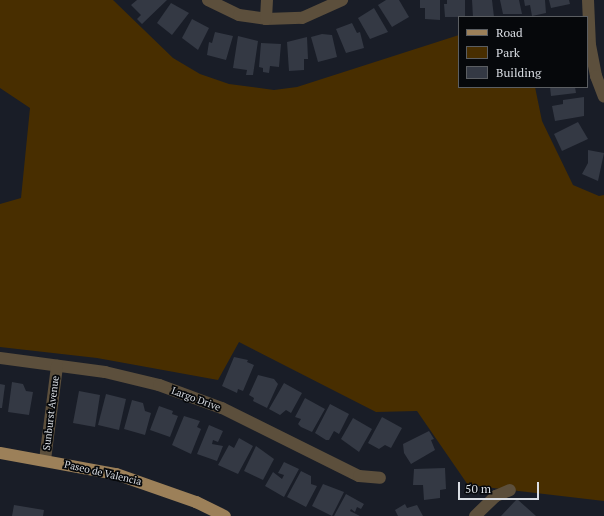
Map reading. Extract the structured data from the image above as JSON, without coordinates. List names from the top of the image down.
{
  "streets": {
    "main road": ["Paseo de Valencia"],
    "street": ["Largo Drive", "Sunburst Avenue"]
  },
  "crossings": [
    ["Largo Drive", "Sunburst Avenue"],
    ["Sunburst Avenue", "Paseo de Valencia"]
  ],
  "legend": ["Road", "Park", "Building"],
  "scale_bar": "50 m"
}
